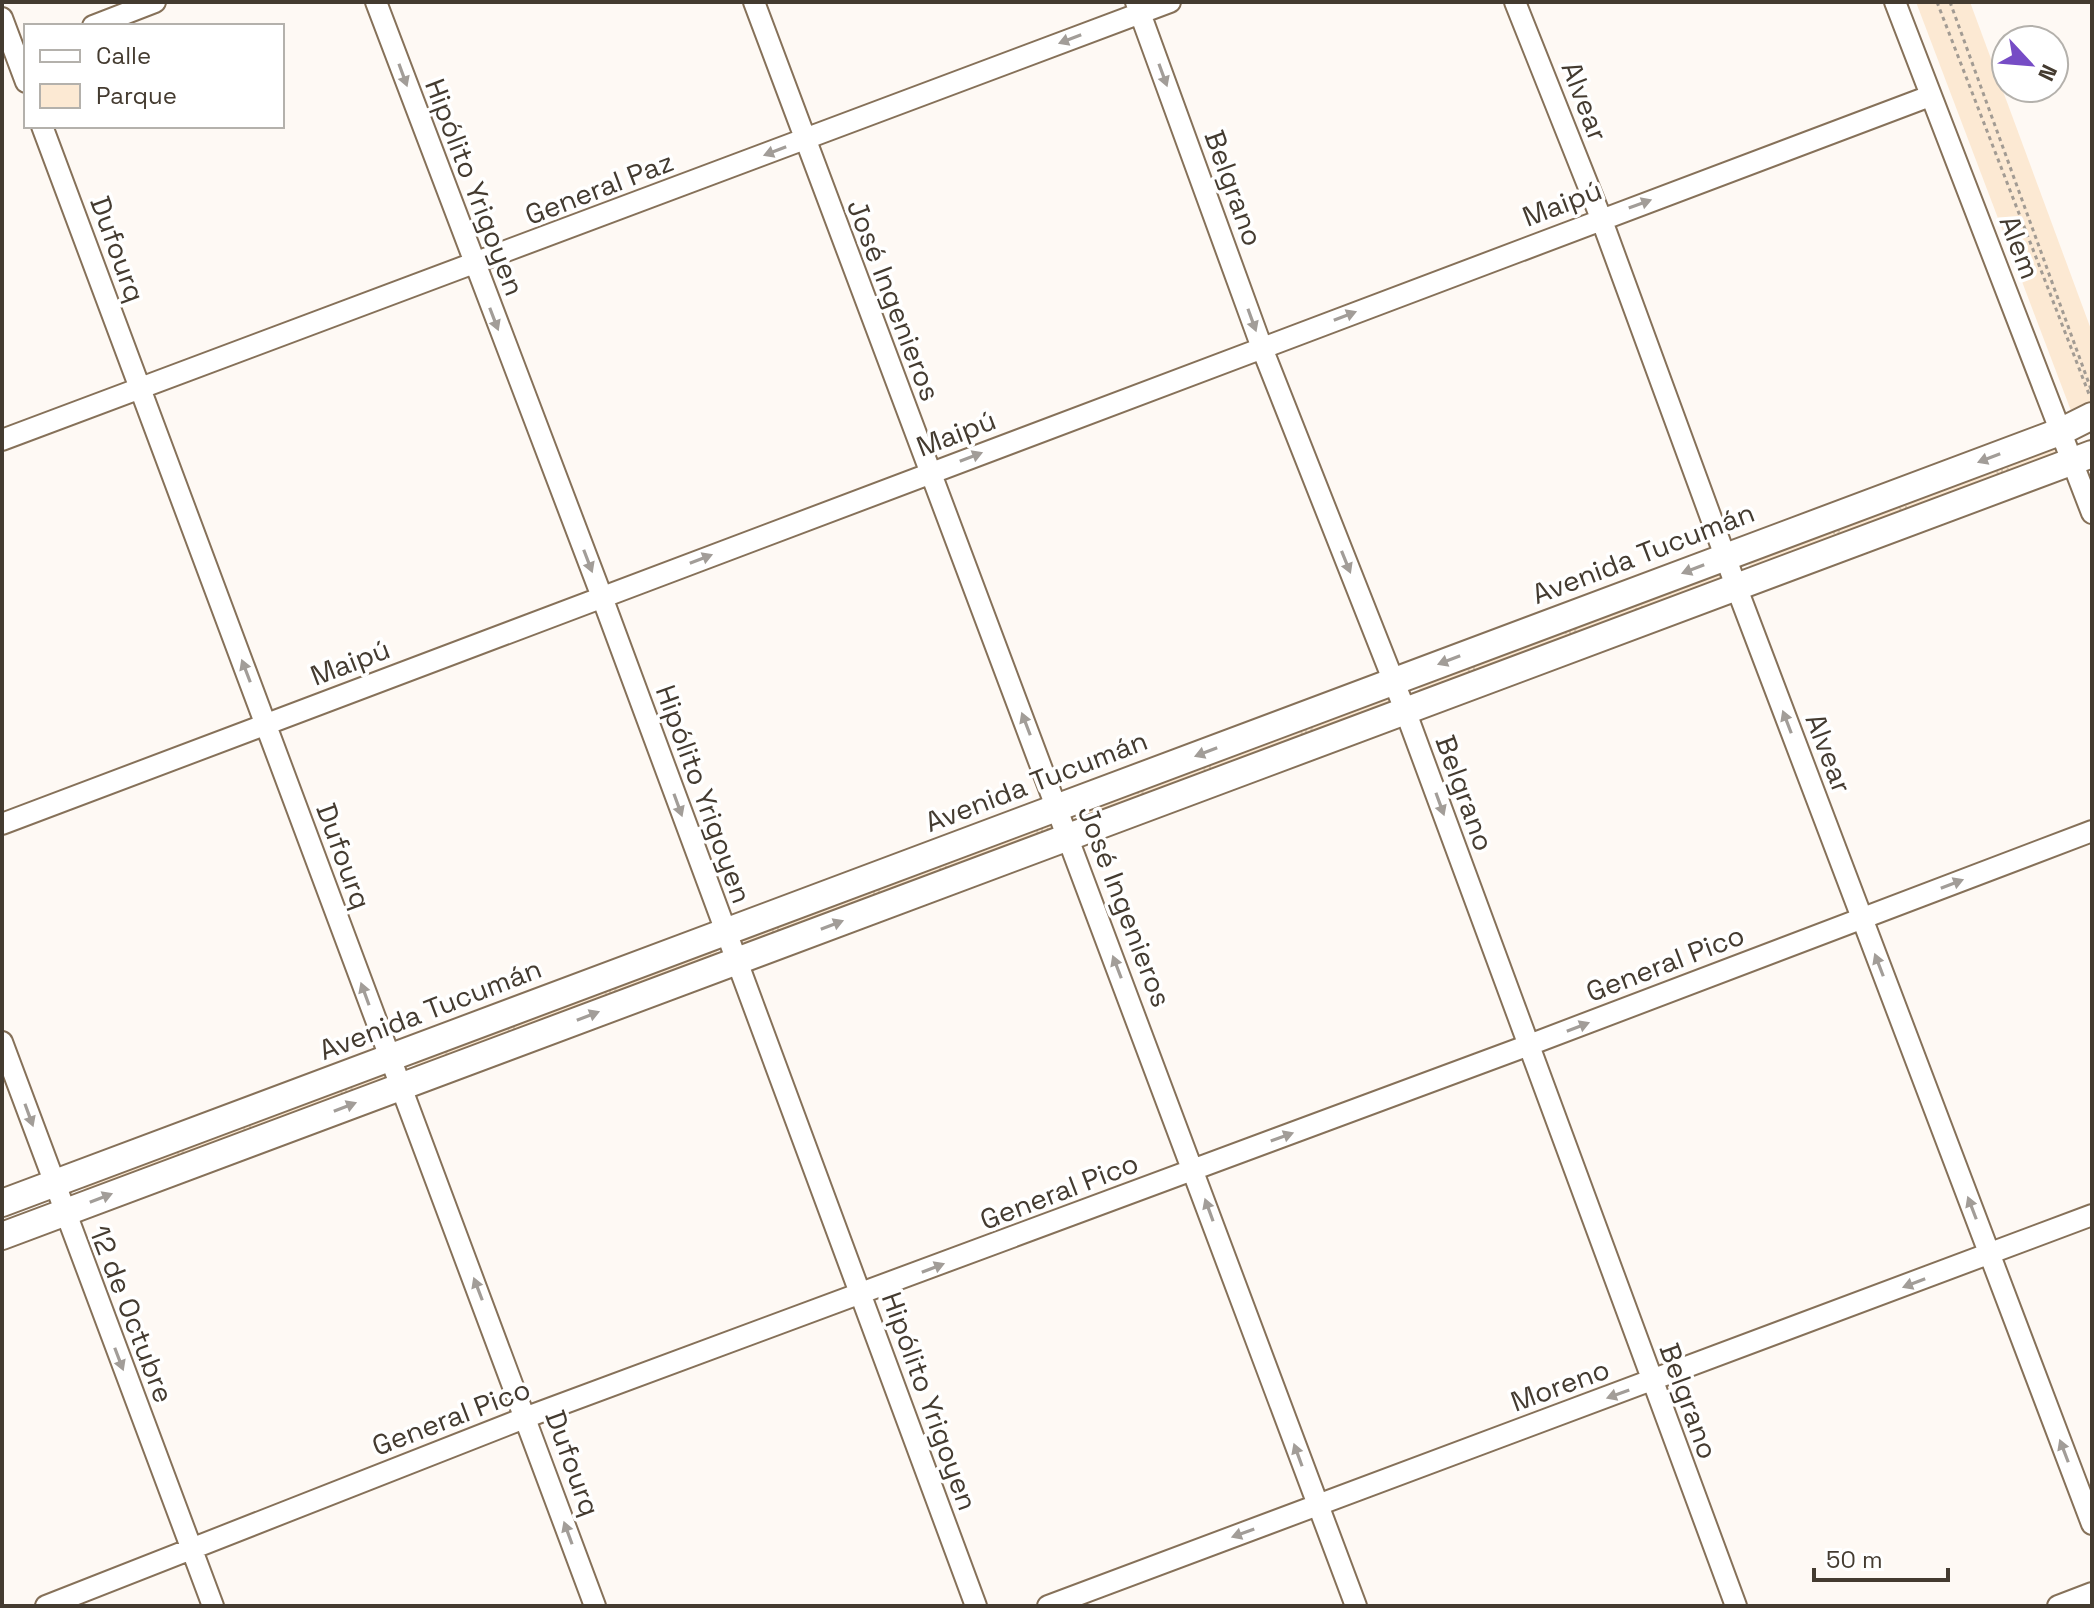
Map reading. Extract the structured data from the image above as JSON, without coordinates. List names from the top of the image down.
{
  "streets": {
    "main road": ["Avenida Tucumán"],
    "street": [
      "Alvear",
      "Hipólito Yrigoyen",
      "General Paz",
      "Belgrano",
      "Maipú",
      "Alem",
      "Dufourq",
      "José Ingenieros",
      "General Pico",
      "12 de Octubre",
      "Moreno"
    ]
  },
  "crossings": [
    ["Alvear", "Maipú"],
    ["Alvear", "Avenida Tucumán"],
    ["Alvear", "General Pico"],
    ["Alvear", "Moreno"],
    ["Hipólito Yrigoyen", "General Paz"],
    ["Hipólito Yrigoyen", "Maipú"],
    ["Hipólito Yrigoyen", "Avenida Tucumán"],
    ["Hipólito Yrigoyen", "General Pico"],
    ["General Paz", "Belgrano"],
    ["General Paz", "Dufourq"],
    ["General Paz", "José Ingenieros"],
    ["Belgrano", "Maipú"],
    ["Belgrano", "Avenida Tucumán"],
    ["Belgrano", "General Pico"],
    ["Belgrano", "Moreno"],
    ["Maipú", "Alem"],
    ["Maipú", "Dufourq"],
    ["Maipú", "José Ingenieros"],
    ["Alem", "Avenida Tucumán"],
    ["Dufourq", "Avenida Tucumán"],
    ["Dufourq", "General Pico"],
    ["José Ingenieros", "Avenida Tucumán"],
    ["José Ingenieros", "General Pico"],
    ["José Ingenieros", "Moreno"],
    ["Avenida Tucumán", "12 de Octubre"],
    ["General Pico", "12 de Octubre"]
  ],
  "one_way": [
    "Alvear",
    "Hipólito Yrigoyen",
    "General Paz",
    "Belgrano",
    "Maipú",
    "Dufourq",
    "José Ingenieros",
    "General Pico",
    "12 de Octubre",
    "Moreno"
  ],
  "legend": ["Calle", "Parque"],
  "scale_bar": "50 m",
  "north": "bottom right"
}
